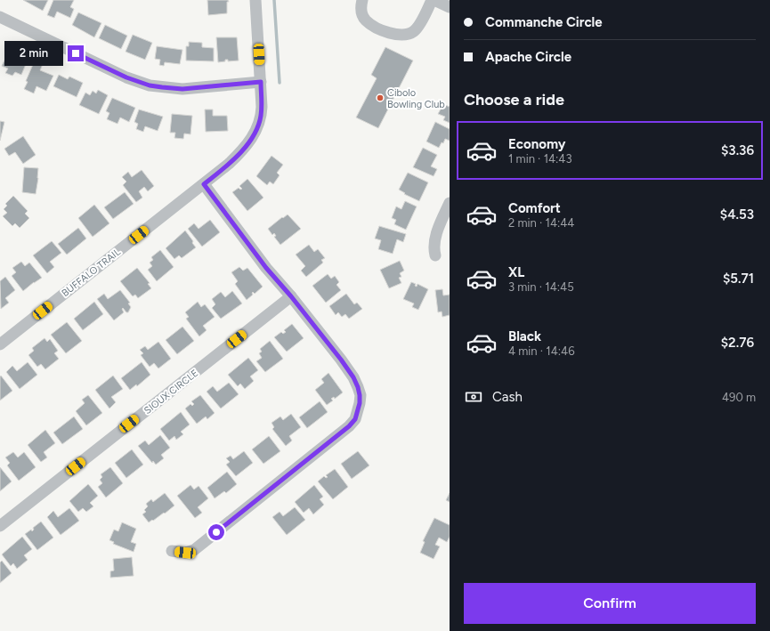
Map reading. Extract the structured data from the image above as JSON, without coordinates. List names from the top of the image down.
{
  "streets": {
    "street": ["BUFFALO TRAIL", "SIOUX CIRCLE"]
  },
  "places": ["Cibolo Bowling Club"],
  "page": {
    "banner": ["Commanche Circle", "Apache Circle"],
    "bubble": "2 min",
    "heading": "Choose a ride",
    "list": [
      {
        "name": "Economy",
        "note": "1 min · 14:43",
        "value": "$3.36"
      },
      {
        "name": "Comfort",
        "note": "2 min · 14:44",
        "value": "$4.53"
      },
      {
        "name": "XL",
        "note": "3 min · 14:45",
        "value": "$5.71"
      },
      {
        "name": "Black",
        "note": "4 min · 14:46",
        "value": "$2.76"
      }
    ],
    "pay": ["Cash", "490 m"],
    "buttons": "Confirm"
  }
}
